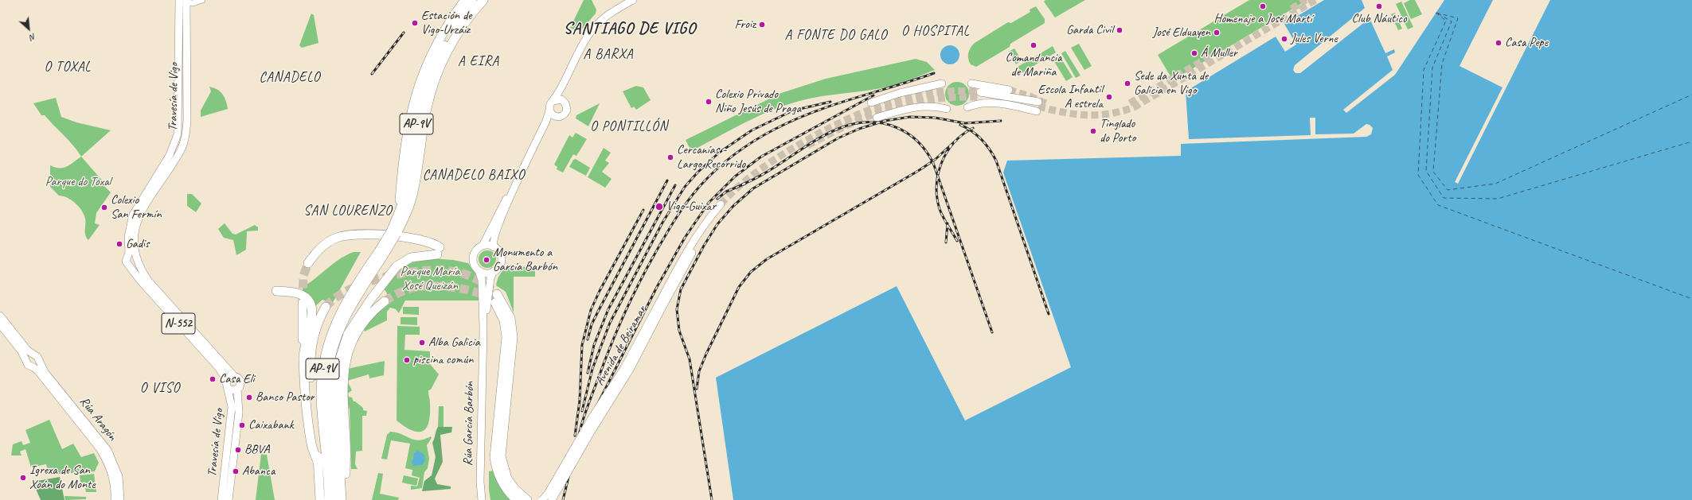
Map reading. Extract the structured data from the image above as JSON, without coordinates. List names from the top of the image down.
{
  "streets": {
    "highway": ["AP-9V"],
    "main road": [
      "Travesía de Vigo",
      "N-552",
      "Avenida de Beiramar",
      "Rúa Aragón",
      "Rúa García Barbón"
    ]
  },
  "crossings": [
    ["Travesía de Vigo", "N-552"]
  ],
  "districts": [
    "SANTIAGO DE VIGO",
    "O HOSPITAL",
    "A FONTE DO GALO",
    "A BARXA",
    "A EIRA",
    "O TOXAL",
    "CANADELO",
    "O PONTILLÓN",
    "CANADELO BAIXO",
    "SAN LOURENZO",
    "O VISO"
  ],
  "parks": ["Parque do Toxal", "Parque María Xosé Queizán"],
  "places": [
    "Homenaje a José Martí",
    "Club Náutico",
    "Estación de Vigo-Urzáiz",
    "Froiz",
    "Garda Civil",
    "José Elduayen",
    "Jules Verne",
    "Casa Pepe",
    "Comandancia de Mariña",
    "Á Muller",
    "Sede da Xunta de Galicia en Vigo",
    "Escola Infantil A estrela",
    "Colexio Privado Niño Jesús de Praga",
    "Tinglado do Porto",
    "Cercanías - Largo Recorrido",
    "Vigo-Guixar",
    "Colexio San Fermín",
    "Gadis",
    "Monumento a García Barbón",
    "Alba Galicia",
    "piscina común",
    "Casa Eli",
    "Banco Pastor",
    "Caixabank",
    "BBVA",
    "Abanca",
    "Igrexa de San Xoán do Monte"
  ],
  "north": "bottom right"
}
